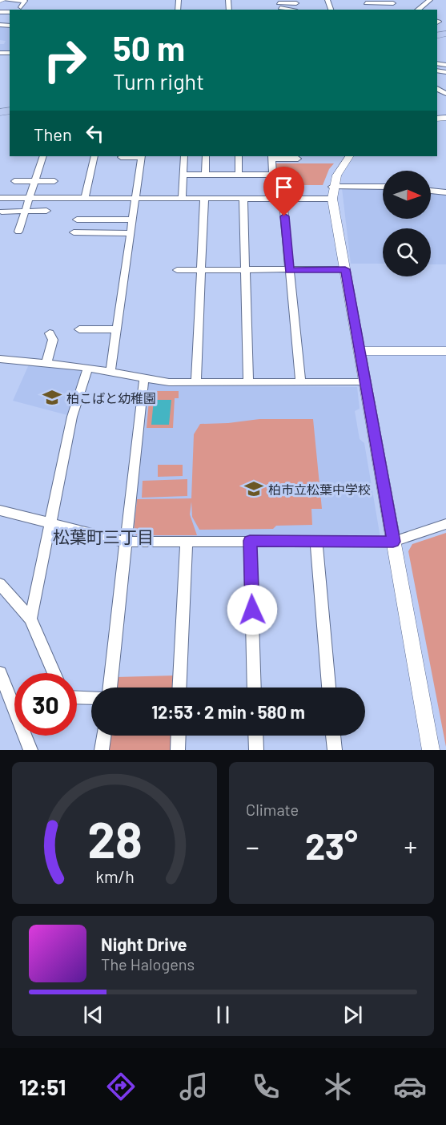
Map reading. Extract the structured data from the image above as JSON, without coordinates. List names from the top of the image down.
{
  "districts": ["松葉町三丁目"],
  "places": {
    "school or university": ["柏こばと幼稚園", "柏市立松葉中学校"]
  },
  "north": "right",
  "page": {
    "turn": ["50 m", "Turn right"],
    "then": "Then",
    "limit": "30",
    "trip": "12:53 · 2 min · 580 m",
    "tile": "Climate",
    "heat": ["−", "23°", "+"],
    "song": ["Night Drive", "The Halogens"],
    "tabs": "12:51",
    "gauge": ["28", "km/h"]
  }
}
